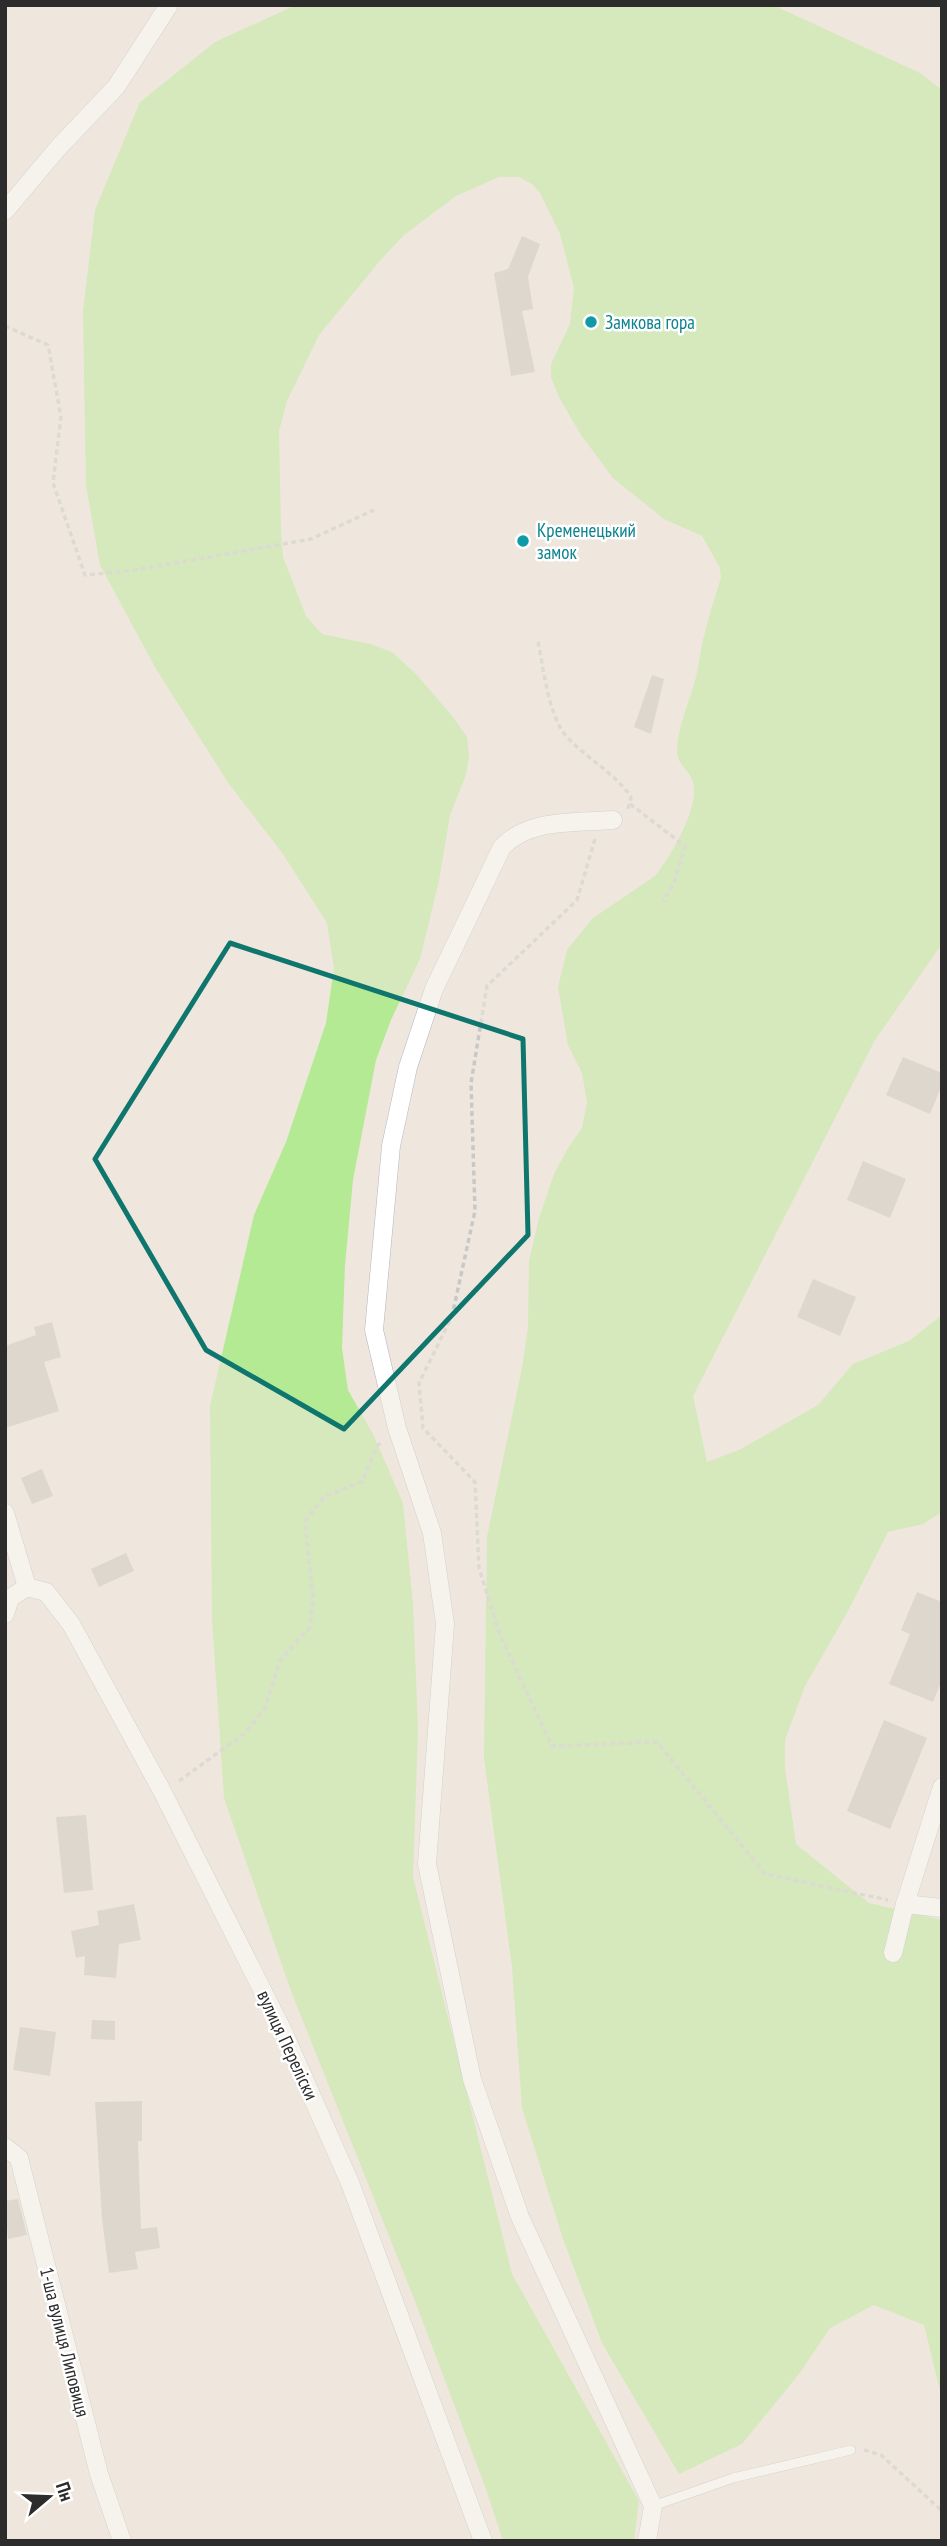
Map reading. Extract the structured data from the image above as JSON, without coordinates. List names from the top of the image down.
{
  "streets": {
    "street": ["вулиця Переліски", "1-ша вулиця Липовиця"]
  },
  "places": ["Замкова гора", "Кременецький замок"],
  "north": "right"
}
